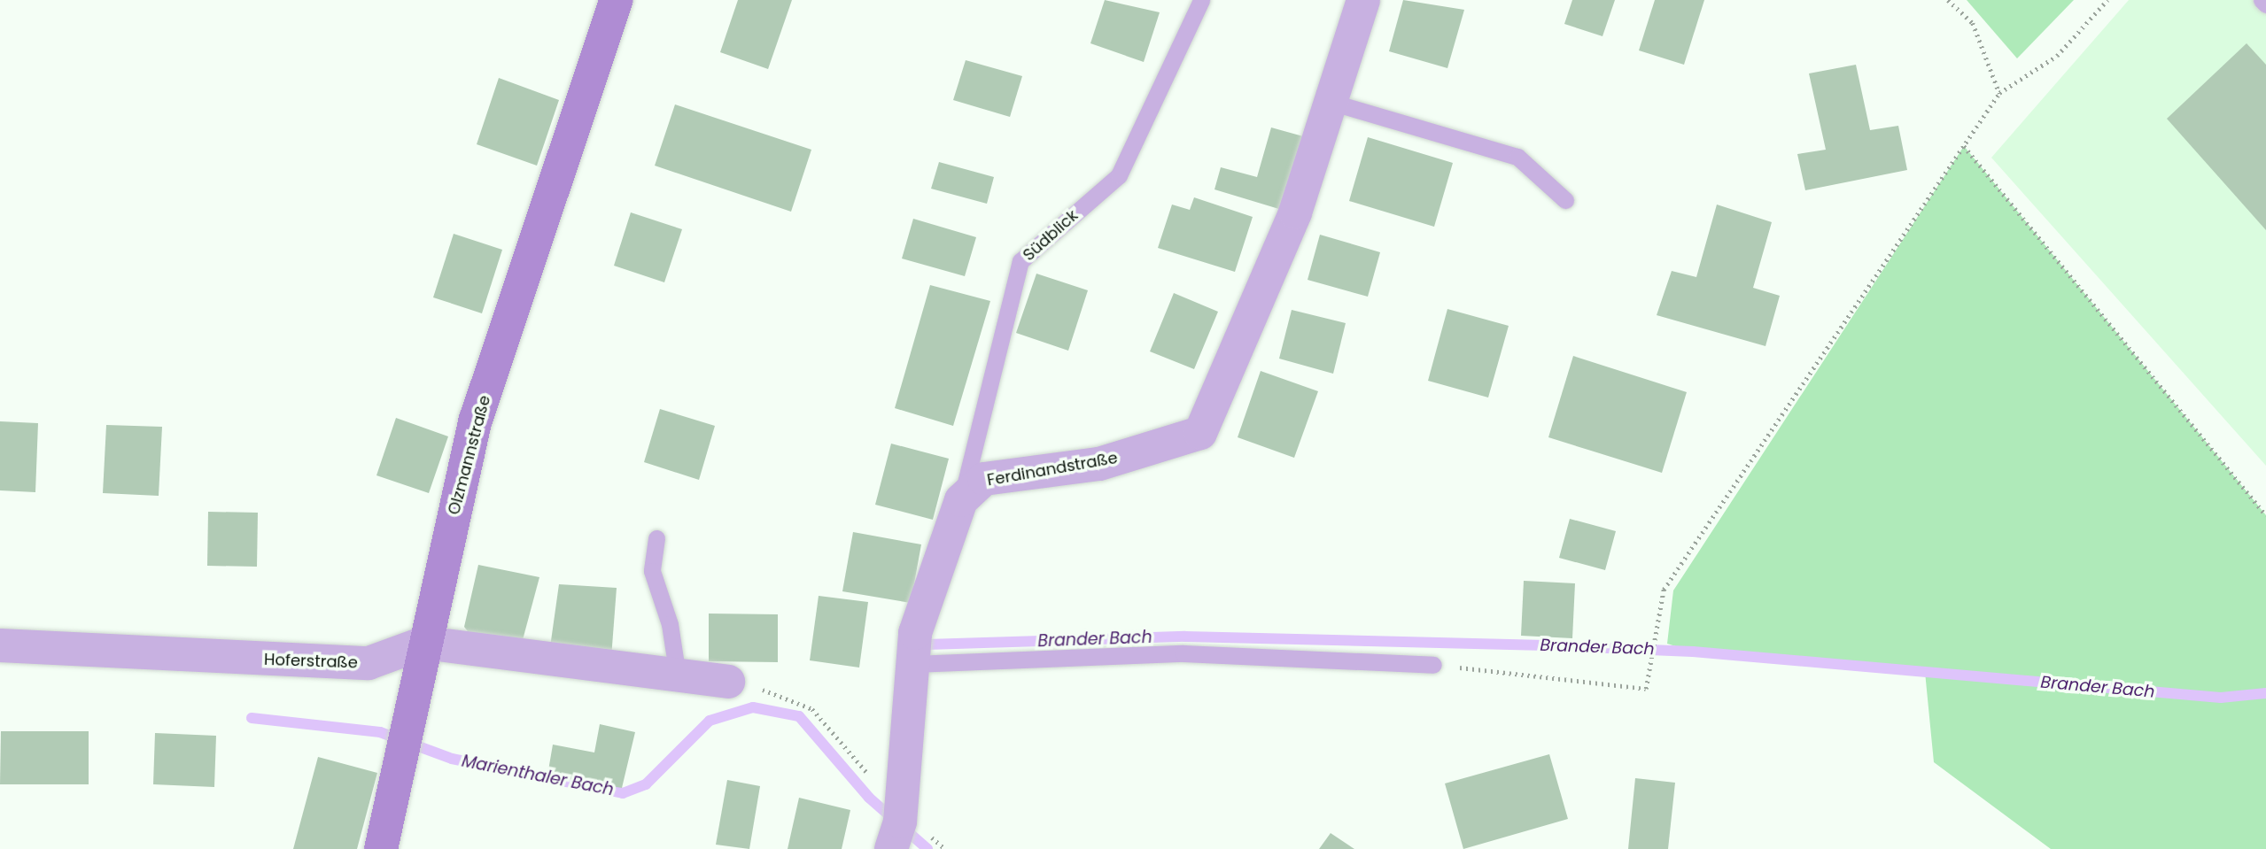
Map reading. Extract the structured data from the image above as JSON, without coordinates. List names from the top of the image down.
{
  "streets": {
    "main road": ["Olzmannstraße"],
    "street": ["Ferdinandstraße", "Hoferstraße"],
    "lane": ["Südblick"]
  },
  "crossings": [
    ["Südblick", "Ferdinandstraße"],
    ["Olzmannstraße", "Hoferstraße"]
  ],
  "water": ["Brander Bach", "Marienthaler Bach"]
}
